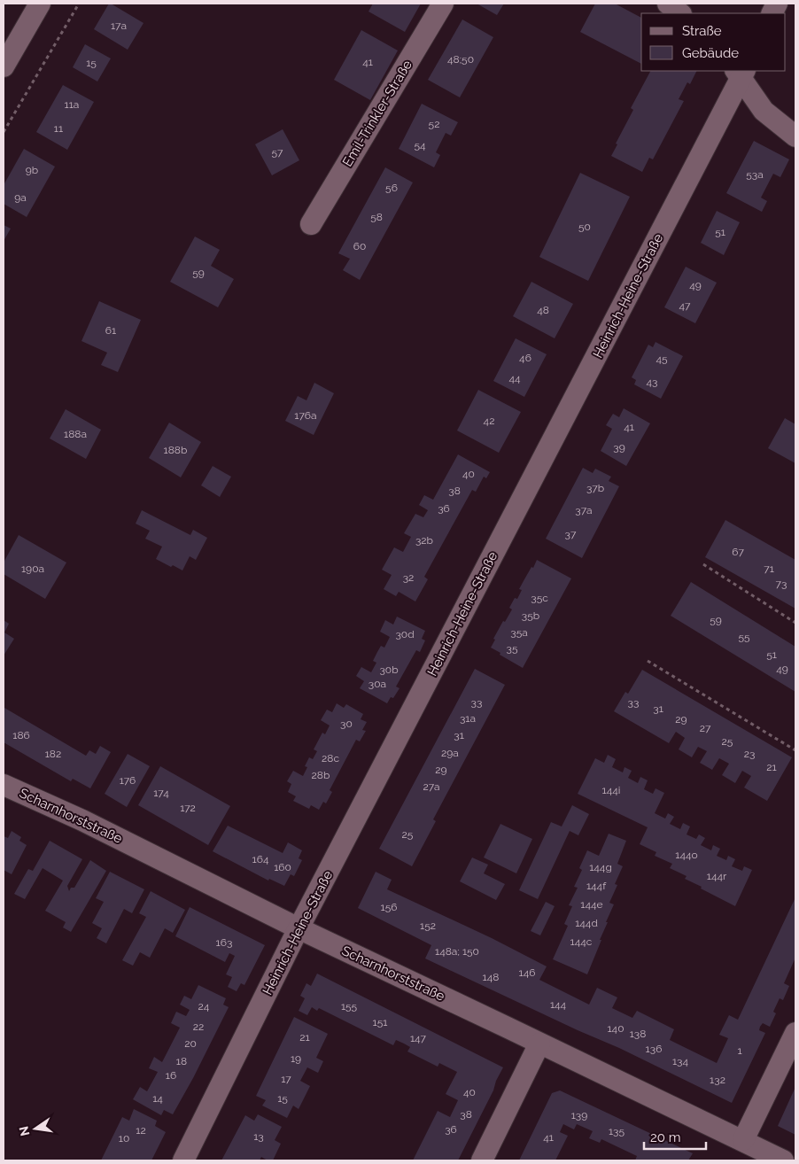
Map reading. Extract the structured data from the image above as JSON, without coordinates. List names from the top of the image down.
{
  "streets": {
    "street": ["Emil-Trinkler-Straße", "Heinrich-Heine-Straße", "Scharnhorststraße"]
  },
  "crossings": [
    ["Heinrich-Heine-Straße", "Scharnhorststraße"]
  ],
  "house_numbers": [
    "17a",
    "48;50",
    "41",
    "15",
    "11a",
    "52",
    "11",
    "54",
    "57",
    "9b",
    "53a",
    "56",
    "9a",
    "58",
    "50",
    "51",
    "60",
    "59",
    "49",
    "47",
    "48",
    "61",
    "46",
    "45",
    "44",
    "43",
    "176a",
    "42",
    "41",
    "188a",
    "39",
    "188b",
    "40",
    "37b",
    "38",
    "36",
    "37a",
    "37",
    "32b",
    "67",
    "190a",
    "71",
    "32",
    "73",
    "35c",
    "35b",
    "59",
    "35a",
    "30d",
    "55",
    "35",
    "51",
    "49",
    "30b",
    "30a",
    "33",
    "33",
    "31",
    "31a",
    "29",
    "30",
    "27",
    "186",
    "31",
    "25",
    "29a",
    "182",
    "23",
    "28c",
    "21",
    "29",
    "28b",
    "176",
    "27a",
    "144i",
    "174",
    "172",
    "25",
    "144o",
    "164",
    "160",
    "144g",
    "144r",
    "144f",
    "144e",
    "156",
    "144d",
    "152",
    "144c",
    "163",
    "148a; 150",
    "146",
    "148",
    "144",
    "24",
    "155",
    "151",
    "22",
    "140",
    "138",
    "21",
    "147",
    "20",
    "136",
    "1",
    "19",
    "18",
    "134",
    "16",
    "17",
    "132",
    "40",
    "14",
    "15",
    "38",
    "139",
    "36",
    "12",
    "135",
    "13",
    "41",
    "10"
  ],
  "legend": ["Straße", "Gebäude"],
  "scale_bar": "20 m",
  "north": "left"
}
